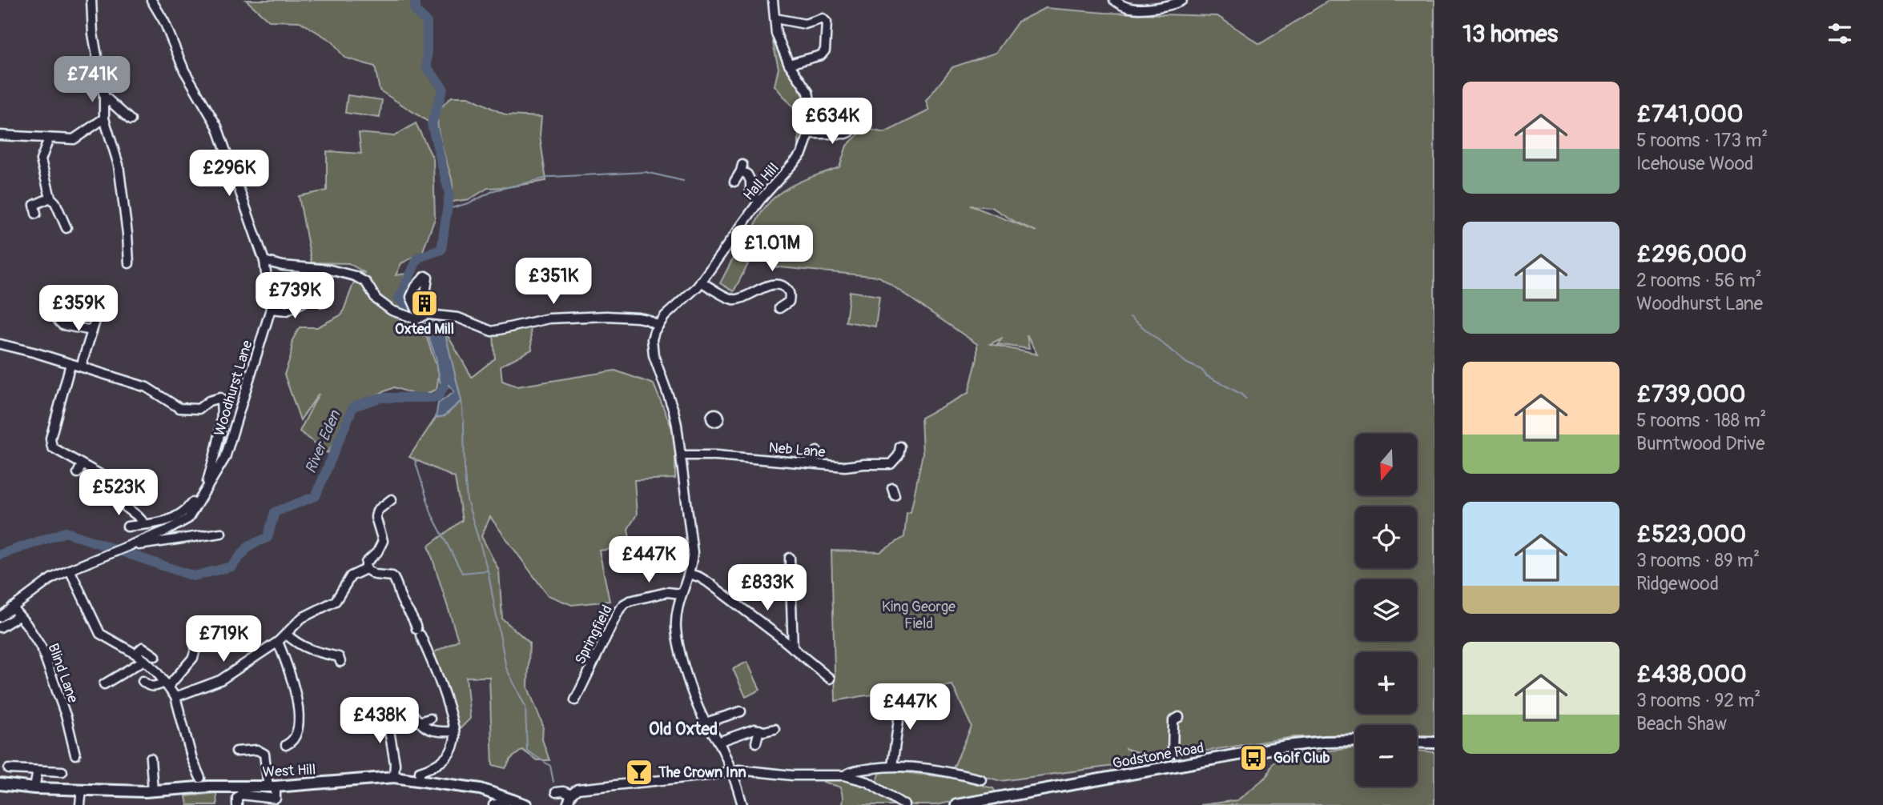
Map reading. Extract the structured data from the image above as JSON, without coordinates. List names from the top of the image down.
{
  "streets": {
    "main road": ["Godstone Road", "West Hill"],
    "street": [
      "Hall Hill",
      "Woodhurst Lane",
      "Neb Lane",
      "Springfield",
      "Blind Lane"
    ]
  },
  "crossings": [
    ["Woodhurst Lane", "Blind Lane"]
  ],
  "districts": ["Old Oxted"],
  "water": ["River Eden"],
  "parks": ["King George Field"],
  "places": {
    "building": ["Oxted Mill"],
    "bus stop": ["Golf Club"],
    "bar": ["The Crown Inn"]
  },
  "north": "bottom",
  "page": {
    "heading": "13 homes",
    "price": [
      "£741K",
      "£634K",
      "£296K",
      "£1.01M",
      "£351K",
      "£739K",
      "£359K",
      "£523K",
      "£447K",
      "£833K",
      "£719K",
      "£447K",
      "£438K"
    ],
    "list": [
      {
        "name": "£741,000",
        "note": "5 rooms · 173 m² · Icehouse Wood"
      },
      {
        "name": "£296,000",
        "note": "2 rooms · 56 m² · Woodhurst Lane"
      },
      {
        "name": "£739,000",
        "note": "5 rooms · 188 m² · Burntwood Drive"
      },
      {
        "name": "£523,000",
        "note": "3 rooms · 89 m² · Ridgewood"
      },
      {
        "name": "£438,000",
        "note": "3 rooms · 92 m² · Beach Shaw"
      }
    ],
    "map_buttons": ["+", "−"]
  }
}
